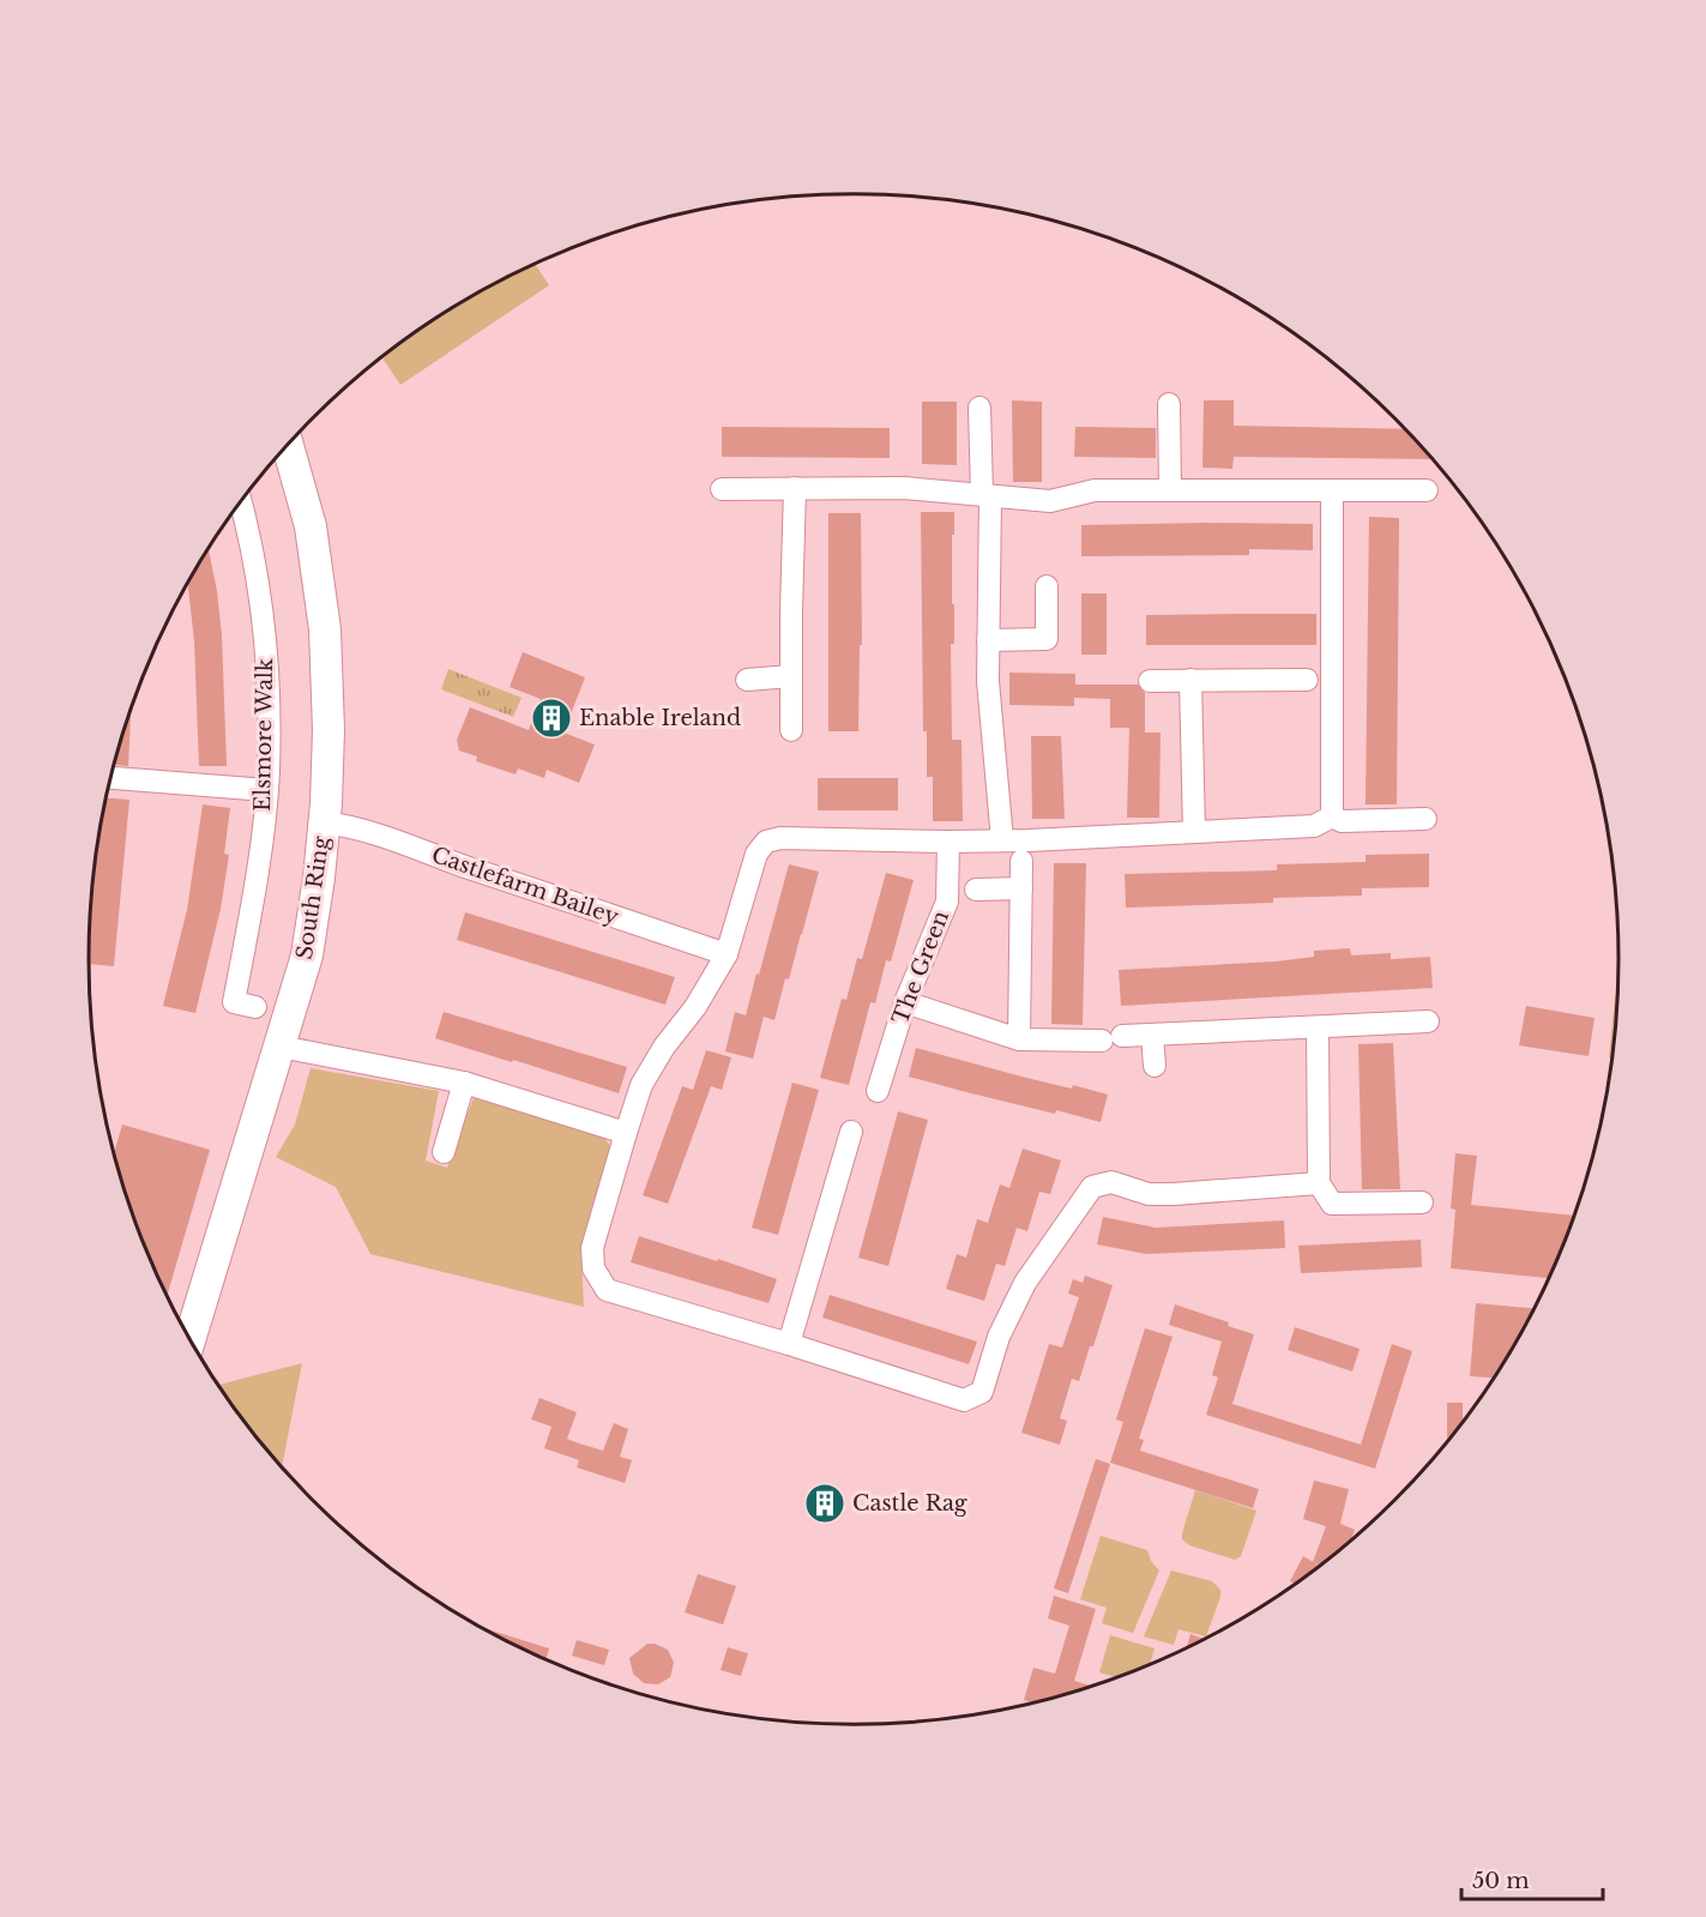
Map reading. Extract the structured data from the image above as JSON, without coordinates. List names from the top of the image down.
{
  "streets": {
    "main road": ["South Ring"],
    "street": ["Elsmore Walk", "Castlefarm Bailey", "The Green"]
  },
  "crossings": [
    ["Castlefarm Bailey", "South Ring"]
  ],
  "places": {
    "building": ["Enable Ireland", "Castle Rag"]
  },
  "scale_bar": "50 m"
}
